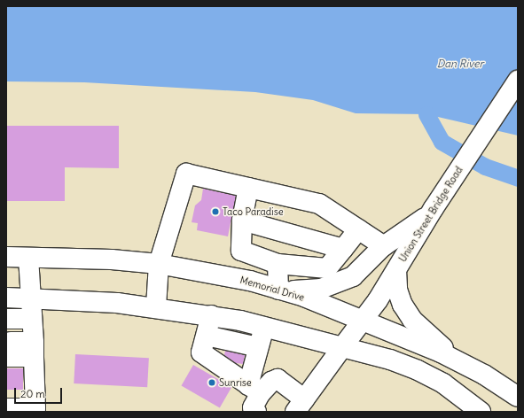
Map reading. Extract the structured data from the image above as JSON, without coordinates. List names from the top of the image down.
{
  "streets": {
    "main road": ["Union Street Bridge Road", "Memorial Drive"]
  },
  "crossings": [
    ["Union Street Bridge Road", "Memorial Drive"]
  ],
  "water": ["Dan River"],
  "places": ["Taco Paradise", "Sunrise"],
  "scale_bar": "20 m"
}
